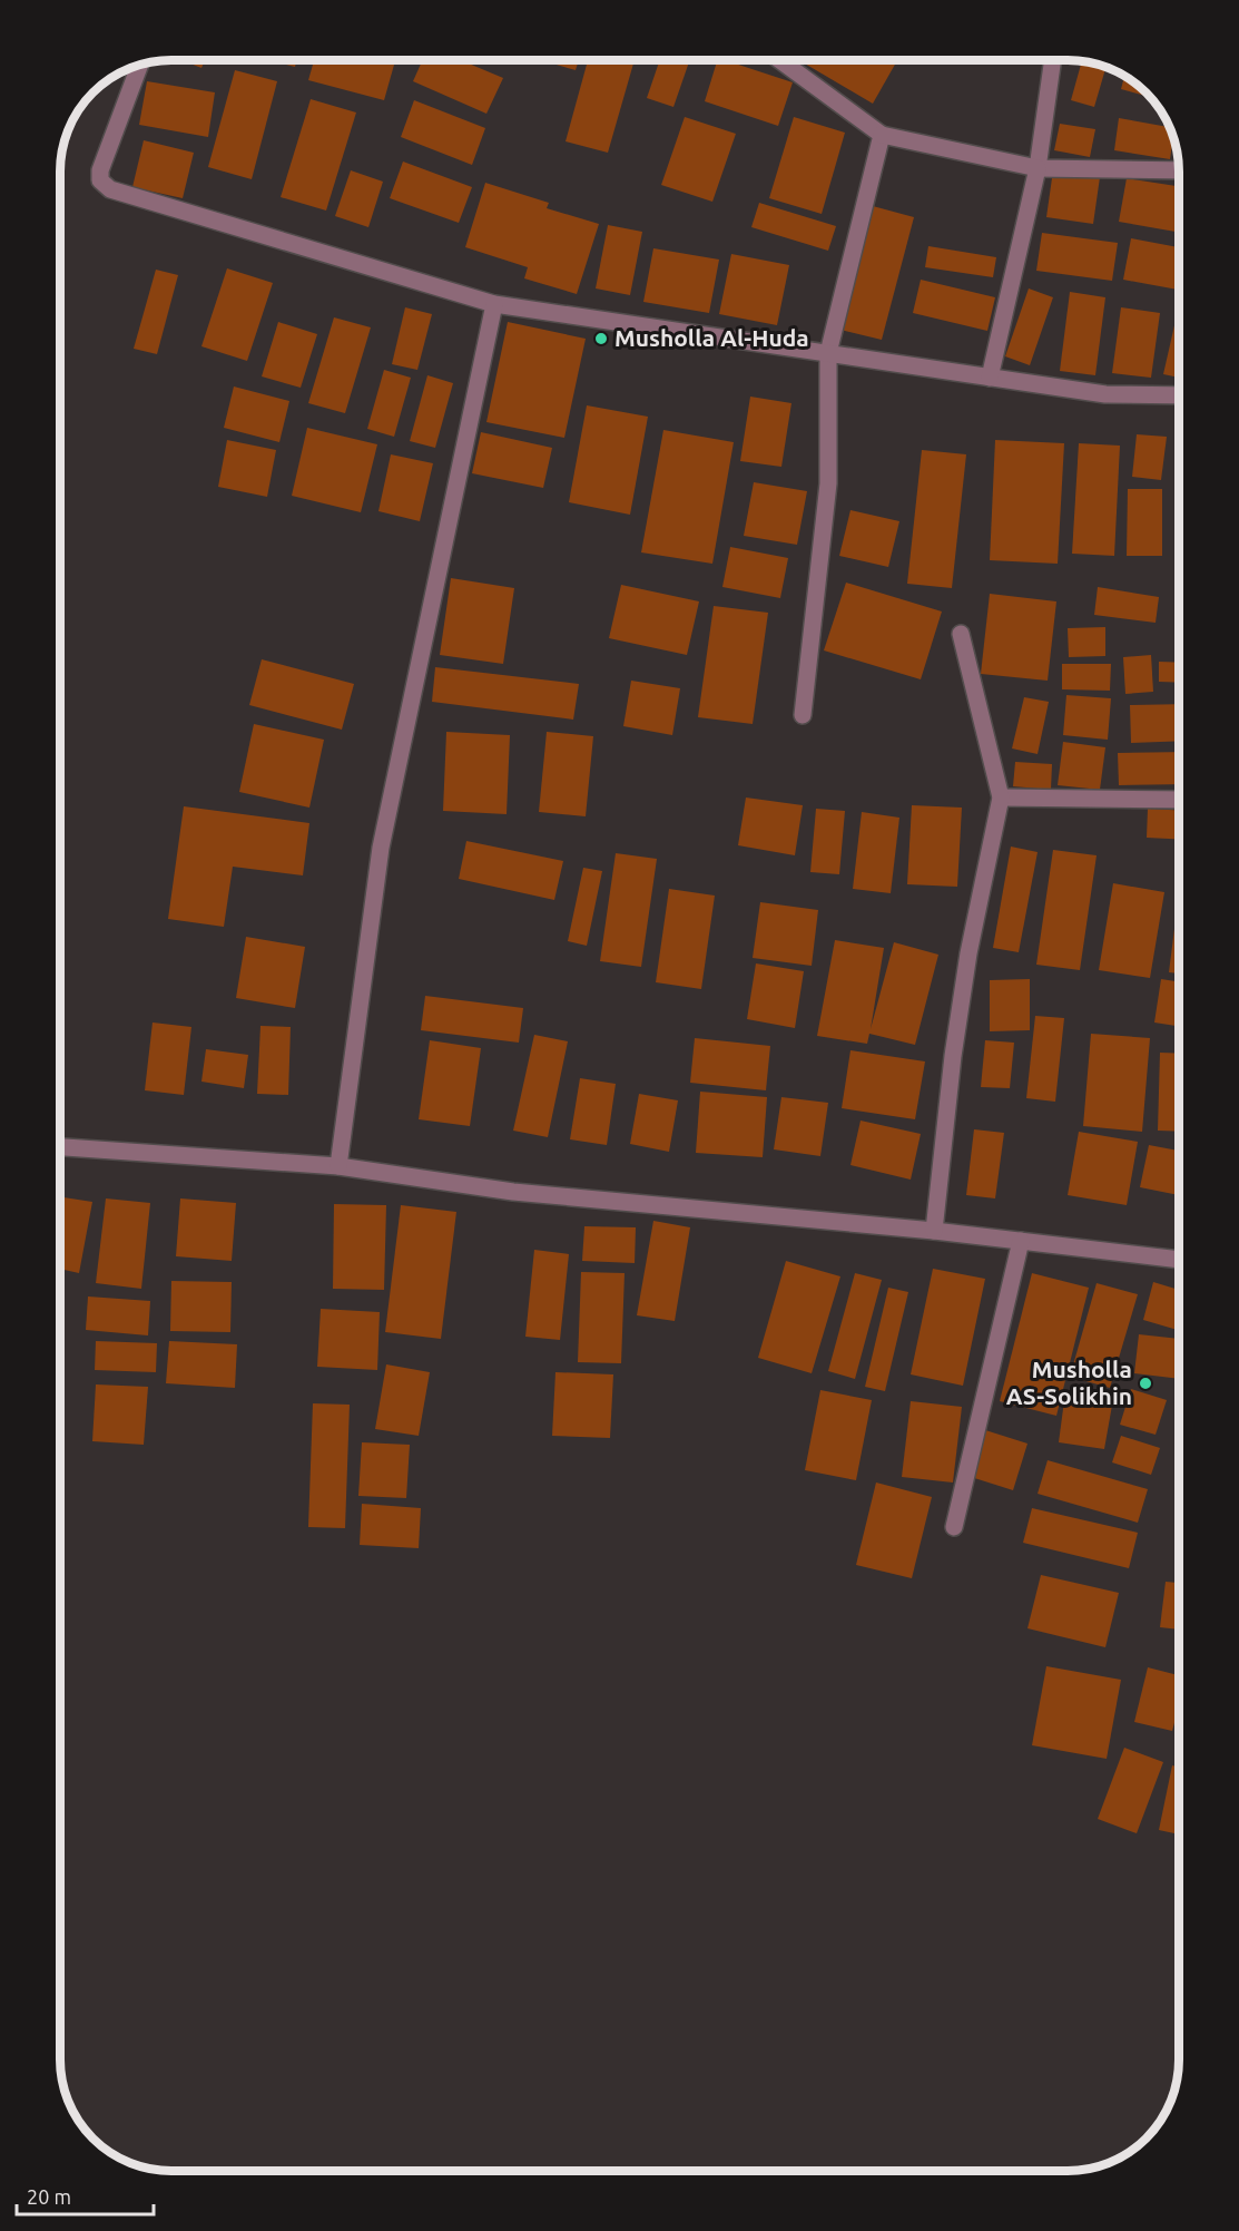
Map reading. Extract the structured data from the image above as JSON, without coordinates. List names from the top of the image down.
{
  "places": ["Musholla Al-Huda", "Musholla AS-Solikhin"],
  "scale_bar": "20 m"
}
